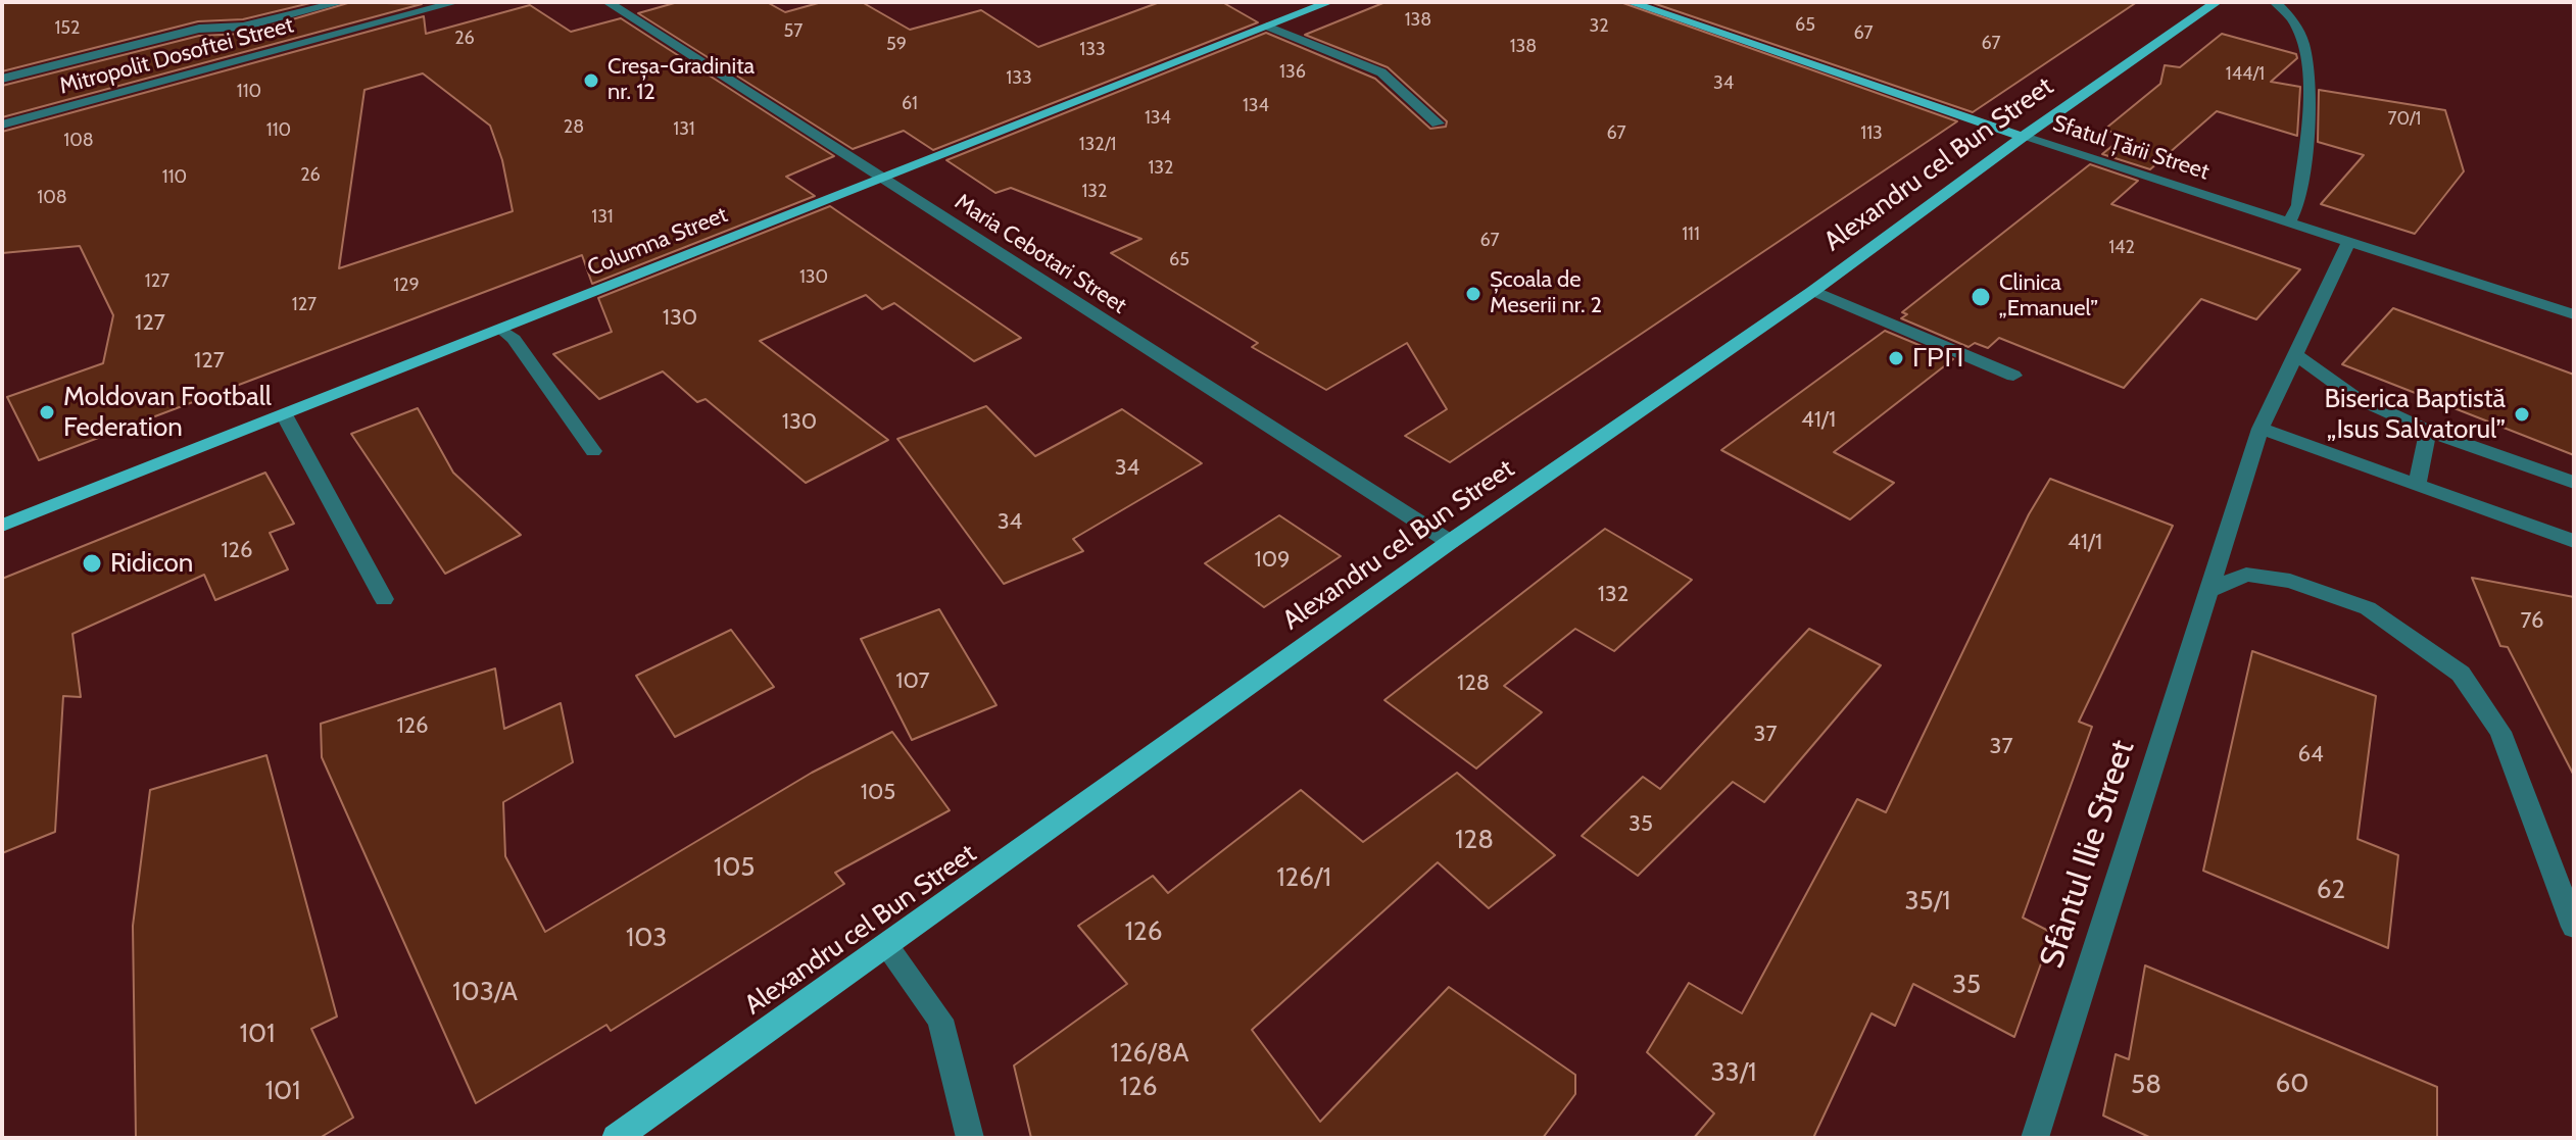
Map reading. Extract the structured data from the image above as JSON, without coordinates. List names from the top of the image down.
{
  "streets": {
    "main road": ["Sfatul Țării Street", "Alexandru cel Bun Street", "Columna Street"],
    "street": ["Mitropolit Dosoftei Street", "Maria Cebotari Street", "Sfântul Ilie Street"]
  },
  "crossings": [
    ["Sfatul Țării Street", "Alexandru cel Bun Street"],
    ["Sfatul Țării Street", "Sfântul Ilie Street"],
    ["Alexandru cel Bun Street", "Maria Cebotari Street"],
    ["Columna Street", "Maria Cebotari Street"]
  ],
  "places": [
    "Creșa-Gradinita nr. 12",
    "Școala de Meserii nr. 2",
    "Clinica „Emanuel”",
    "ГРП",
    "Moldovan Football Federation",
    "Biserica Baptistă „Isus Salvatorul”",
    "Ridicon"
  ],
  "house_numbers": [
    "138",
    "65",
    "32",
    "152",
    "57",
    "67",
    "26",
    "67",
    "59",
    "138",
    "133",
    "136",
    "144/1",
    "133",
    "34",
    "110",
    "61",
    "134",
    "134",
    "70/1",
    "28",
    "131",
    "110",
    "67",
    "113",
    "108",
    "132/1",
    "132",
    "26",
    "110",
    "132",
    "108",
    "131",
    "111",
    "67",
    "142",
    "65",
    "130",
    "127",
    "129",
    "127",
    "130",
    "127",
    "127",
    "41/1",
    "130",
    "34",
    "34",
    "41/1",
    "126",
    "109",
    "132",
    "76",
    "107",
    "128",
    "126",
    "37",
    "37",
    "64",
    "105",
    "35",
    "128",
    "105",
    "126/1",
    "62",
    "35/1",
    "126",
    "103",
    "35",
    "103/A",
    "101",
    "126/8A",
    "33/1",
    "60",
    "58",
    "126",
    "101"
  ]
}
